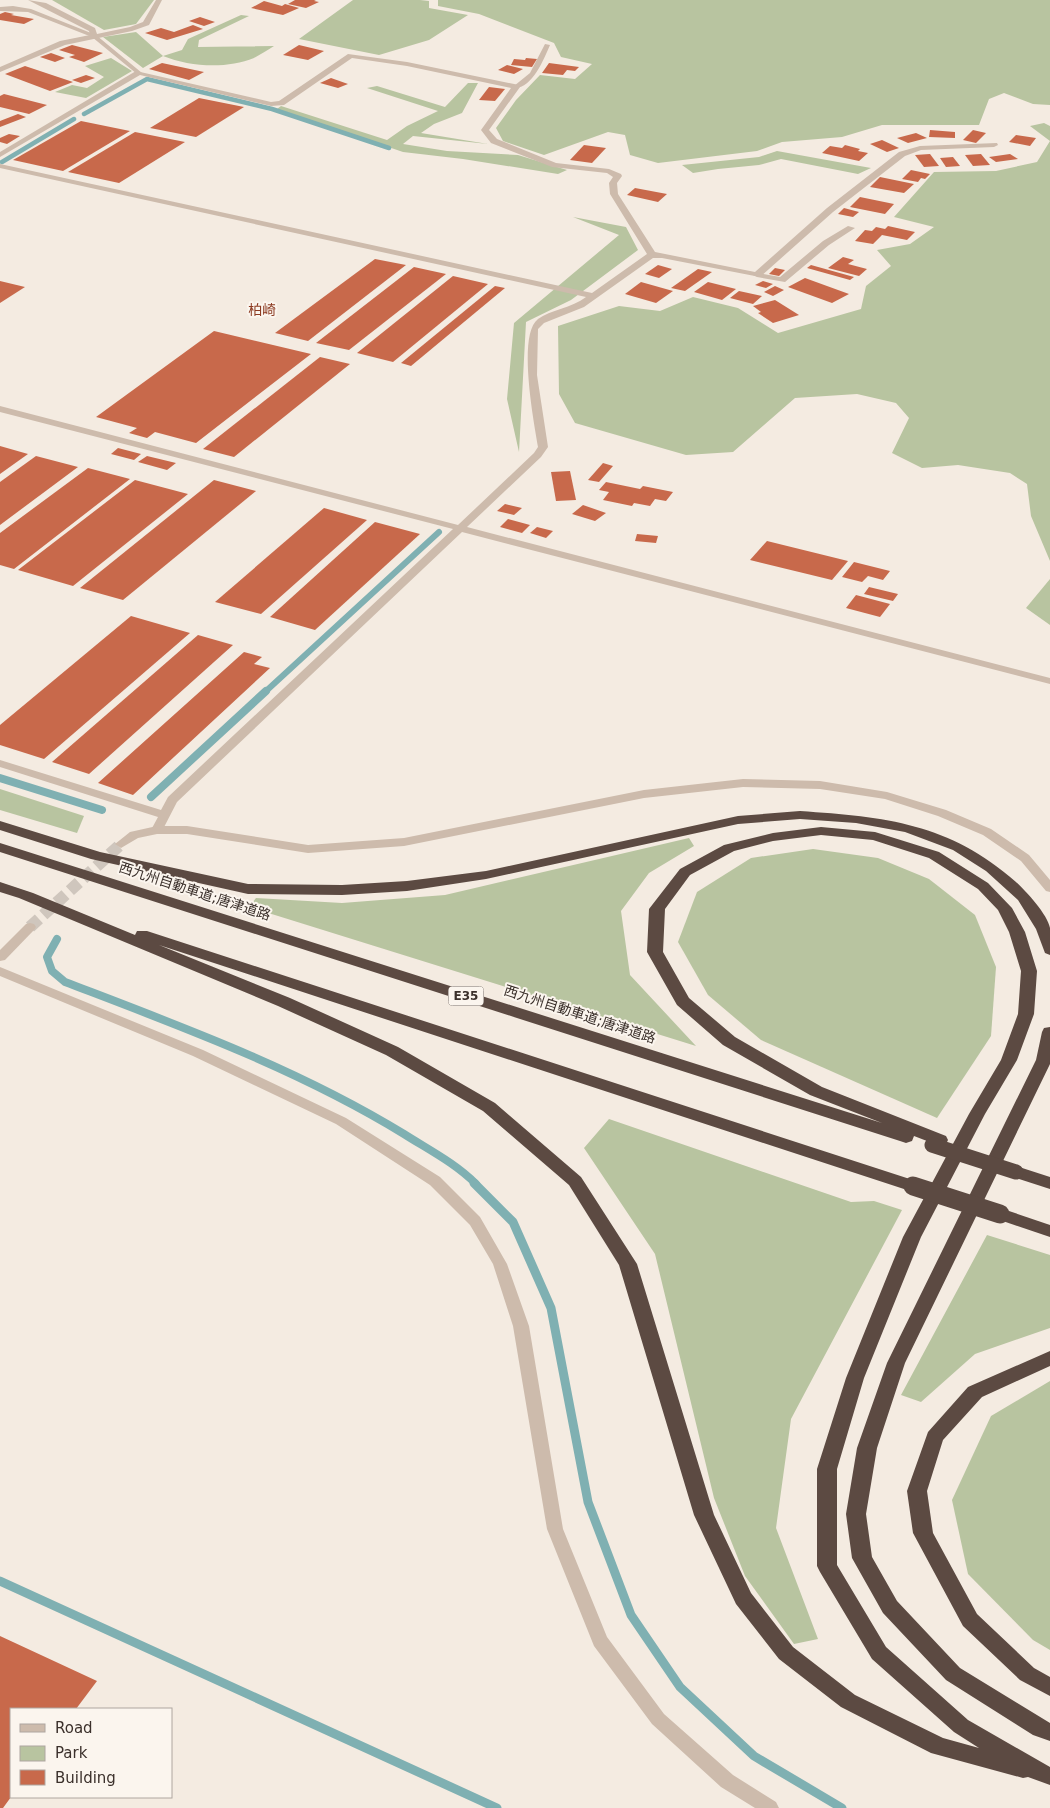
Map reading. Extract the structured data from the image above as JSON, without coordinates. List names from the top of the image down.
{
  "streets": {
    "highway": ["西九州自動車道;唐津道路", "E35"]
  },
  "crossings": [
    ["西九州自動車道;唐津道路", "E35"]
  ],
  "districts": ["柏崎"],
  "legend": ["Road", "Park", "Building"]
}
